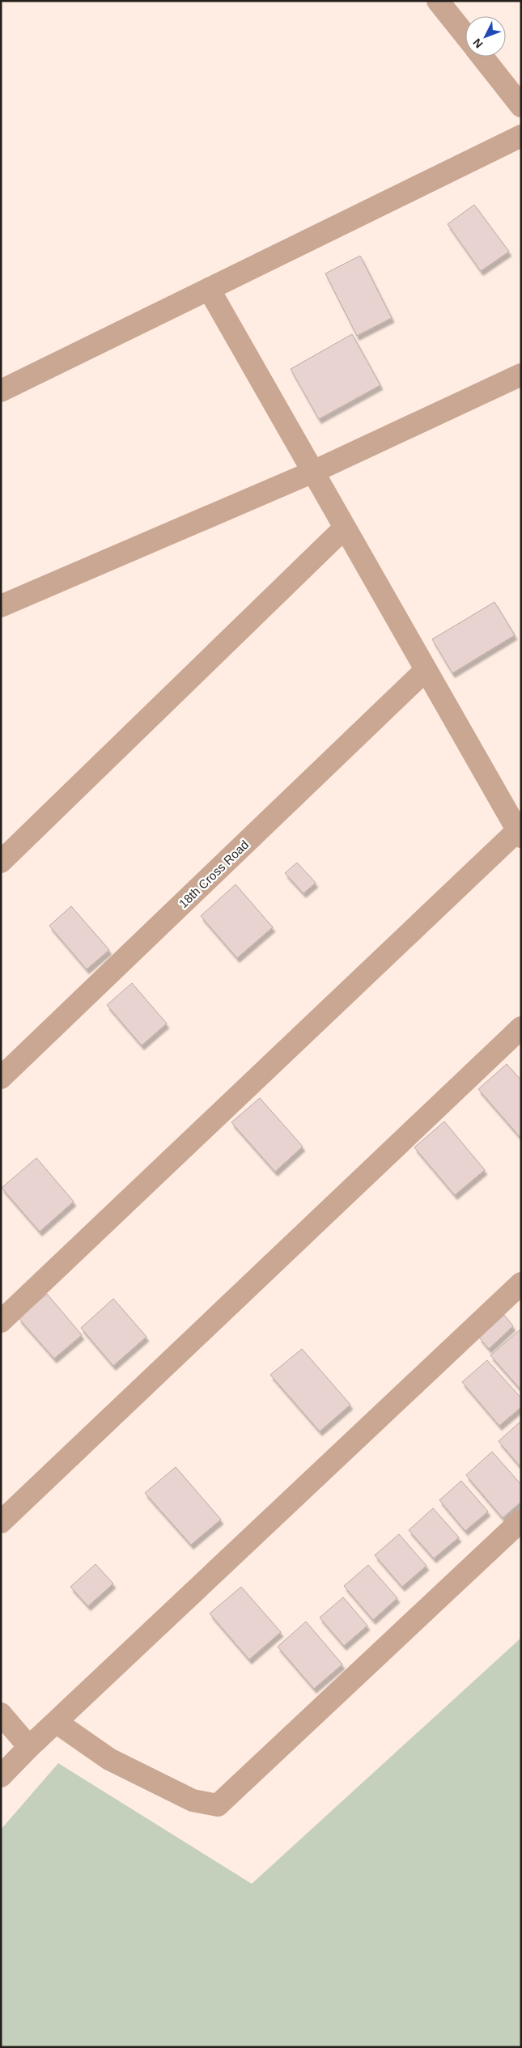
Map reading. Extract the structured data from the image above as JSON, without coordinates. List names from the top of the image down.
{
  "streets": {
    "street": ["18th Cross Road"]
  },
  "north": "bottom left"
}
